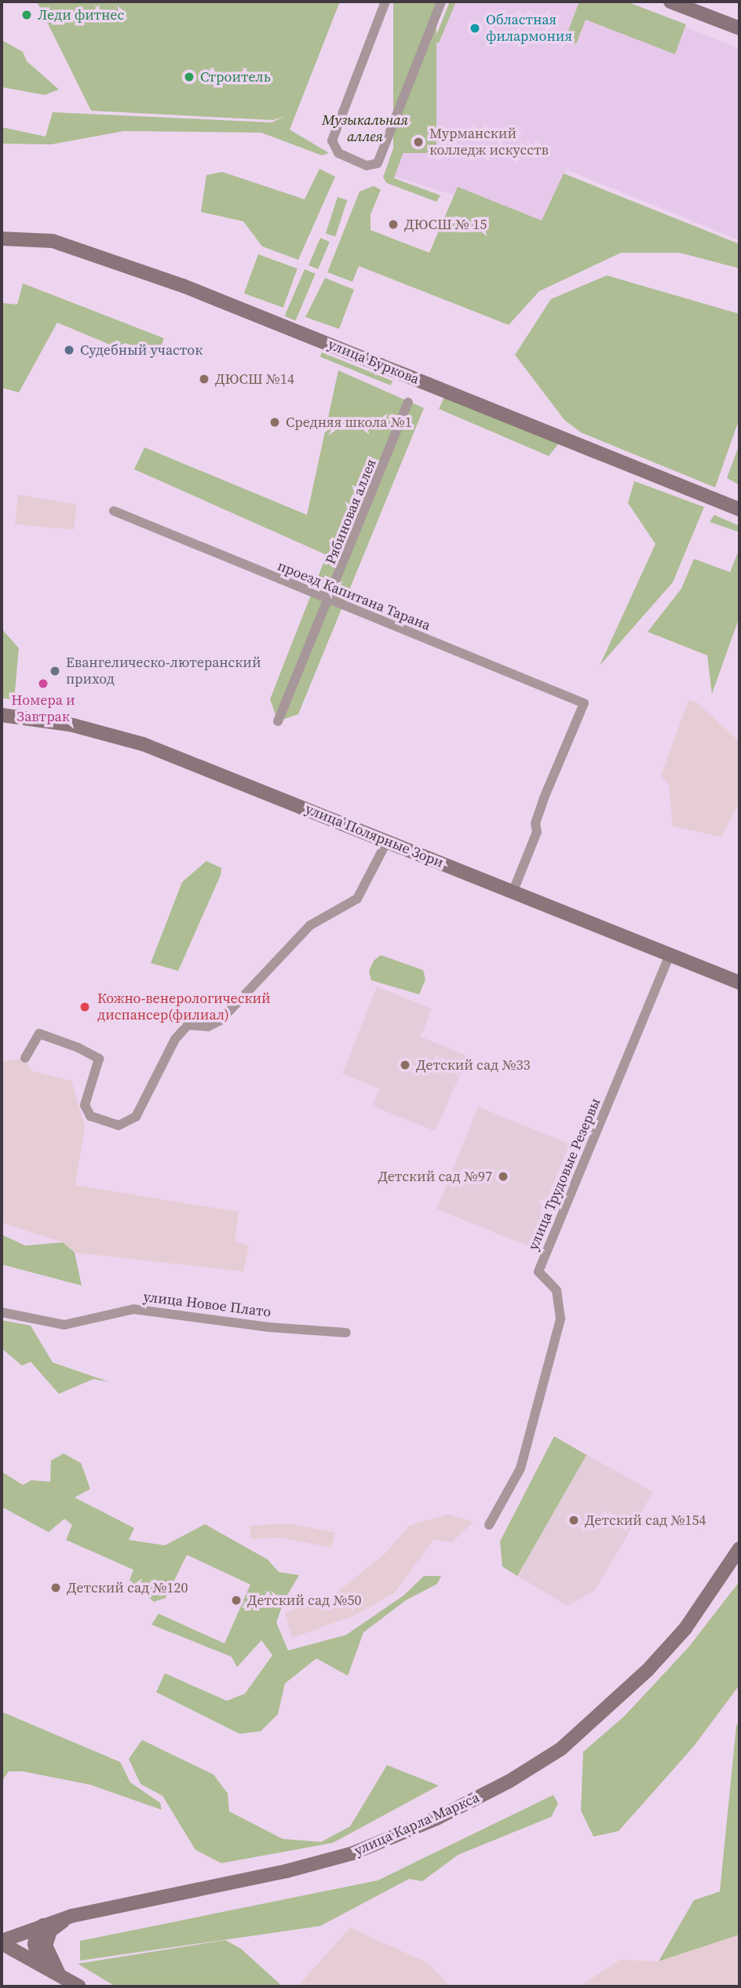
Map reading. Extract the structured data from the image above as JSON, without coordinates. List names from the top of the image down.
{
  "streets": {
    "main road": ["улица Буркова", "улица Полярные Зори", "улица Карла Маркса"],
    "street": [
      "Рябиновая аллея",
      "проезд Капитана Тарана",
      "улица Трудовые Резервы",
      "улица Новое Плато"
    ]
  },
  "crossings": [
    ["Рябиновая аллея", "проезд Капитана Тарана"],
    ["проезд Капитана Тарана", "улица Полярные Зори"],
    ["улица Полярные Зори", "улица Трудовые Резервы"]
  ],
  "parks": ["Музыкальная аллея"],
  "places": [
    "Леди фитнес",
    "Областная филармония",
    "Строитель",
    "Мурманский колледж искусств",
    "ДЮСШ № 15",
    "Судебный участок",
    "ДЮСШ №14",
    "Средняя школа №1",
    "Евангелическо-лютеранский приход",
    "Номера и Завтрак",
    "Кожно-венерологический диспансер(филиал)",
    "Детский сад №33",
    "Детский сад №97",
    "Детский сад №154",
    "Детский сад №120",
    "Детский сад №50"
  ]
}
